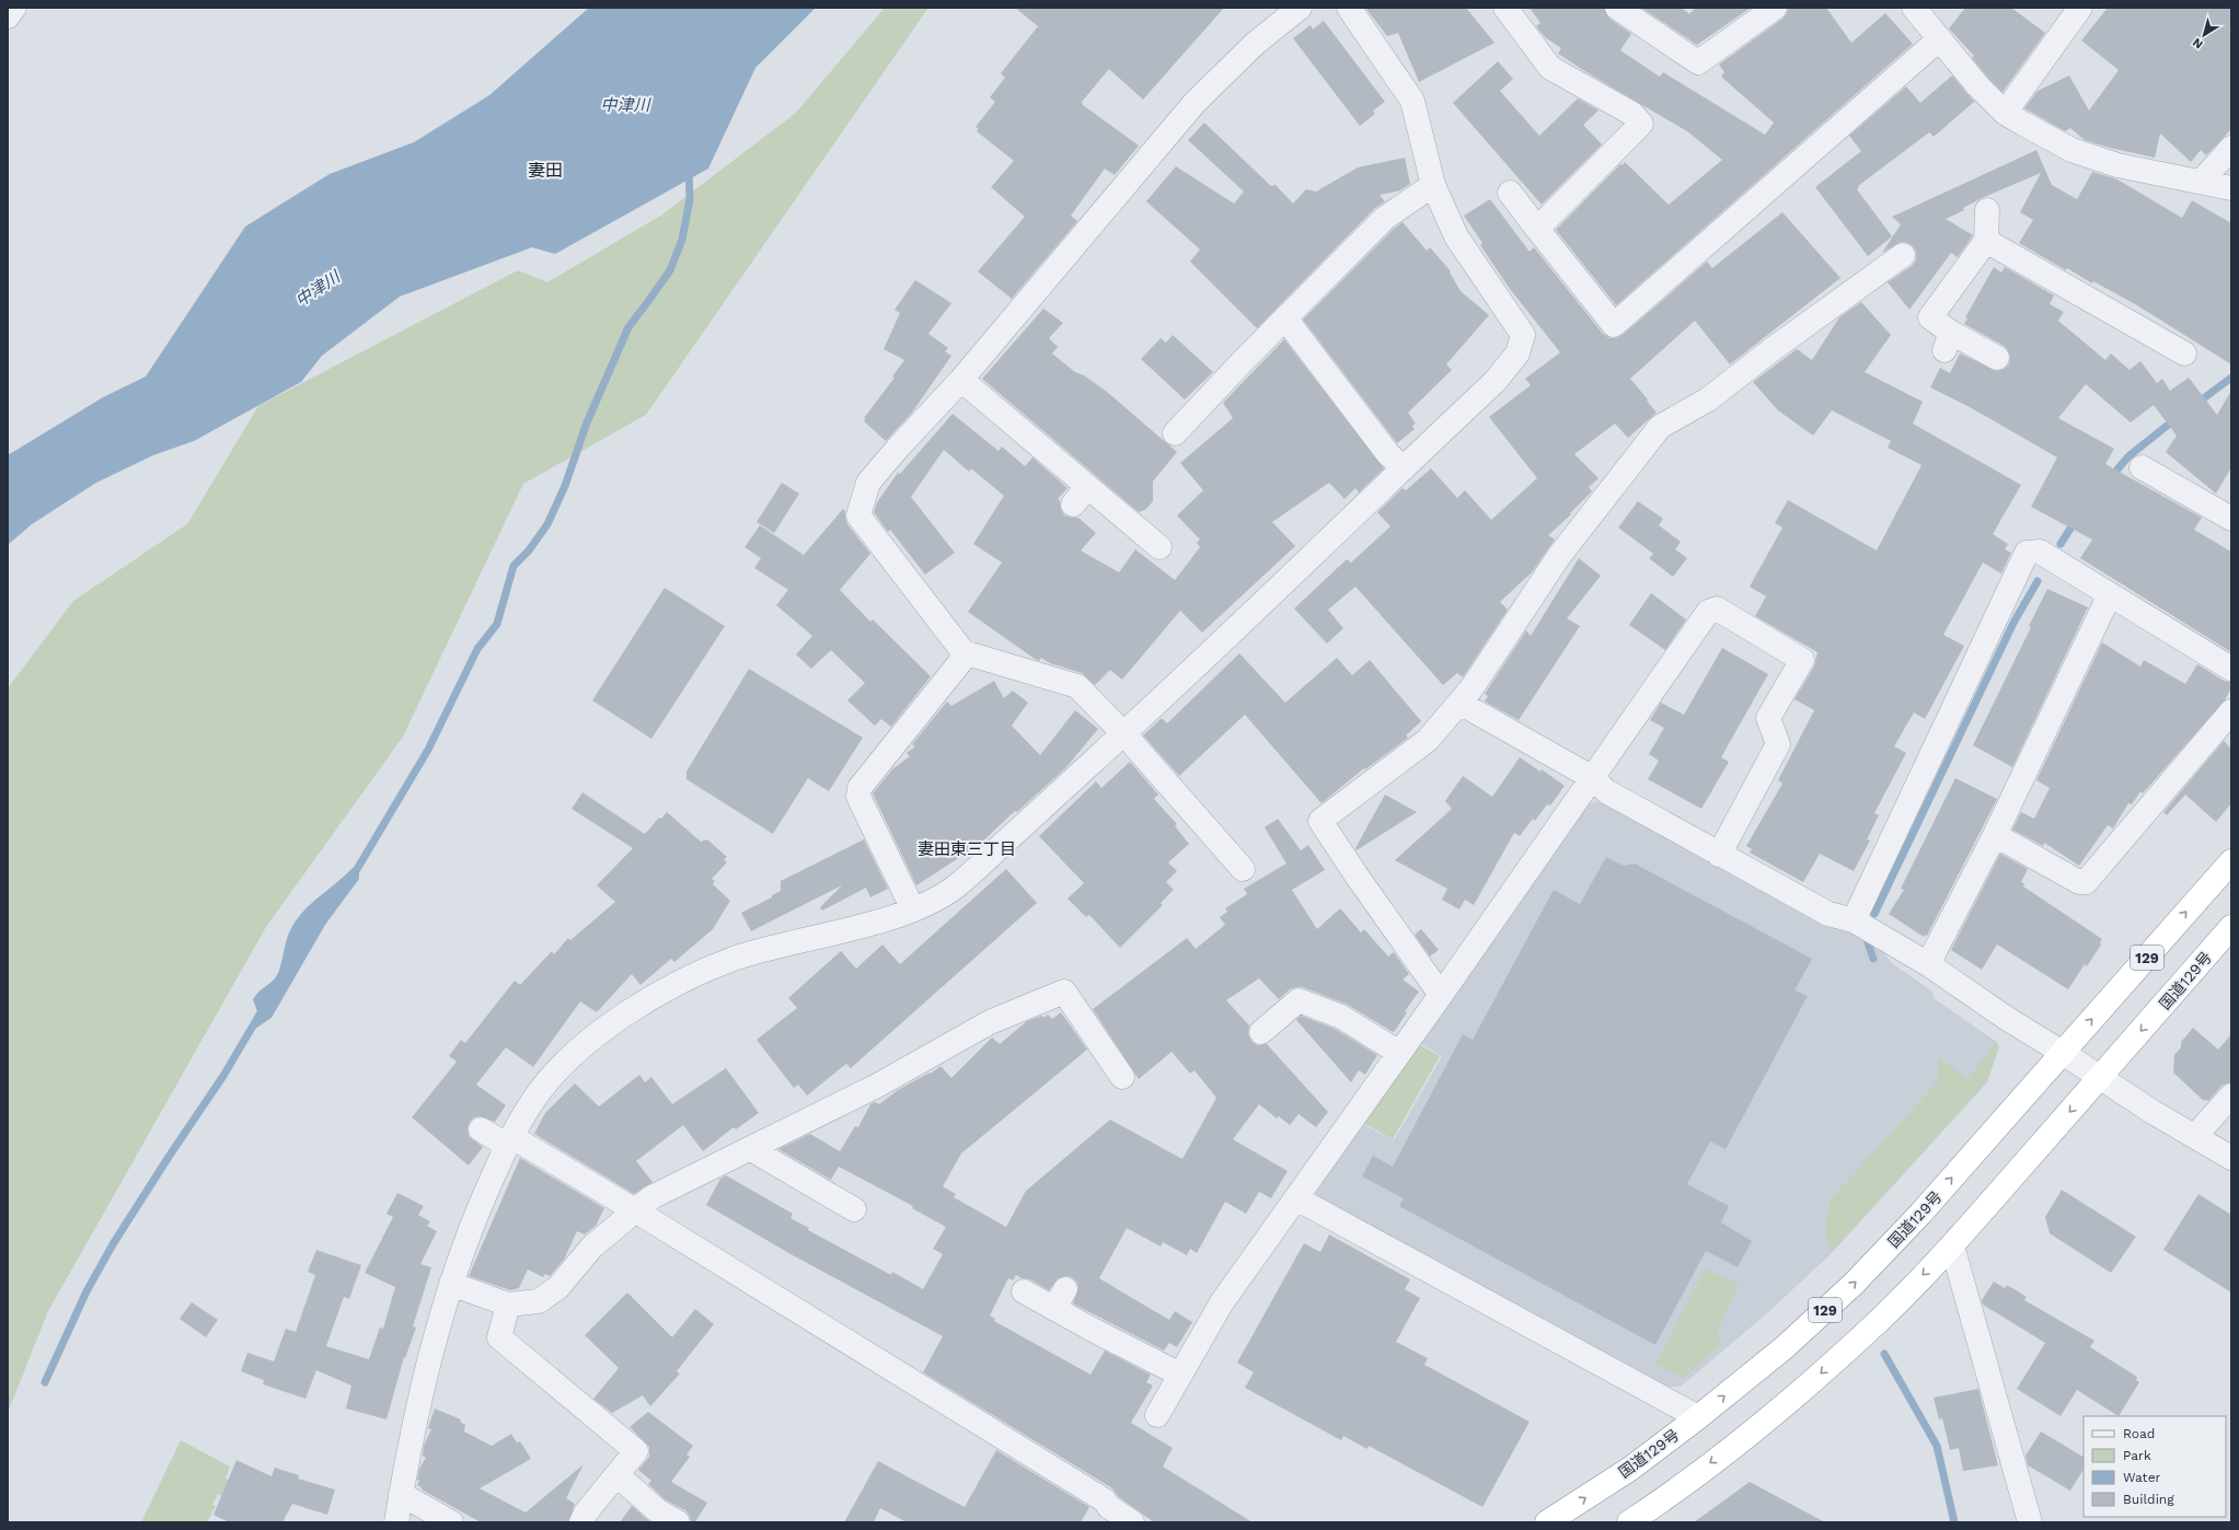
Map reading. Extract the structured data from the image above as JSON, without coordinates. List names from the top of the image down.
{
  "streets": {
    "highway": ["129", "国道129号"]
  },
  "districts": ["妻田", "妻田東三丁目"],
  "water": ["中津川"],
  "legend": [
    "Road",
    "Park",
    "Water",
    "Building"
  ],
  "north": "bottom left"
}
